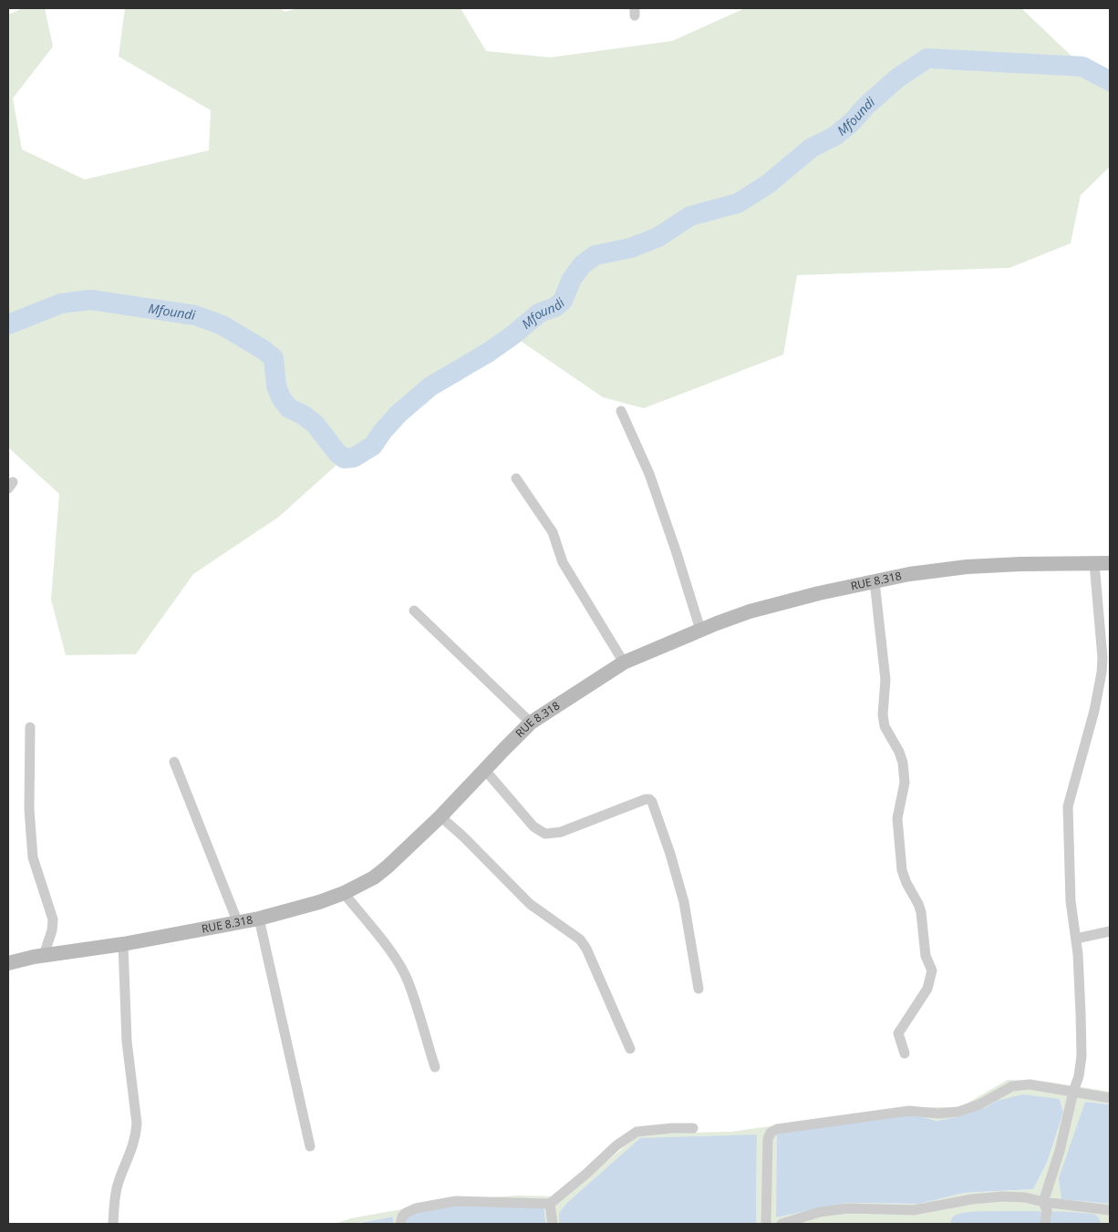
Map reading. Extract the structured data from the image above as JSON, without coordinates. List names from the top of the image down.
{
  "streets": {
    "main road": ["RUE 8.318"]
  },
  "water": ["Mfoundi"]
}
